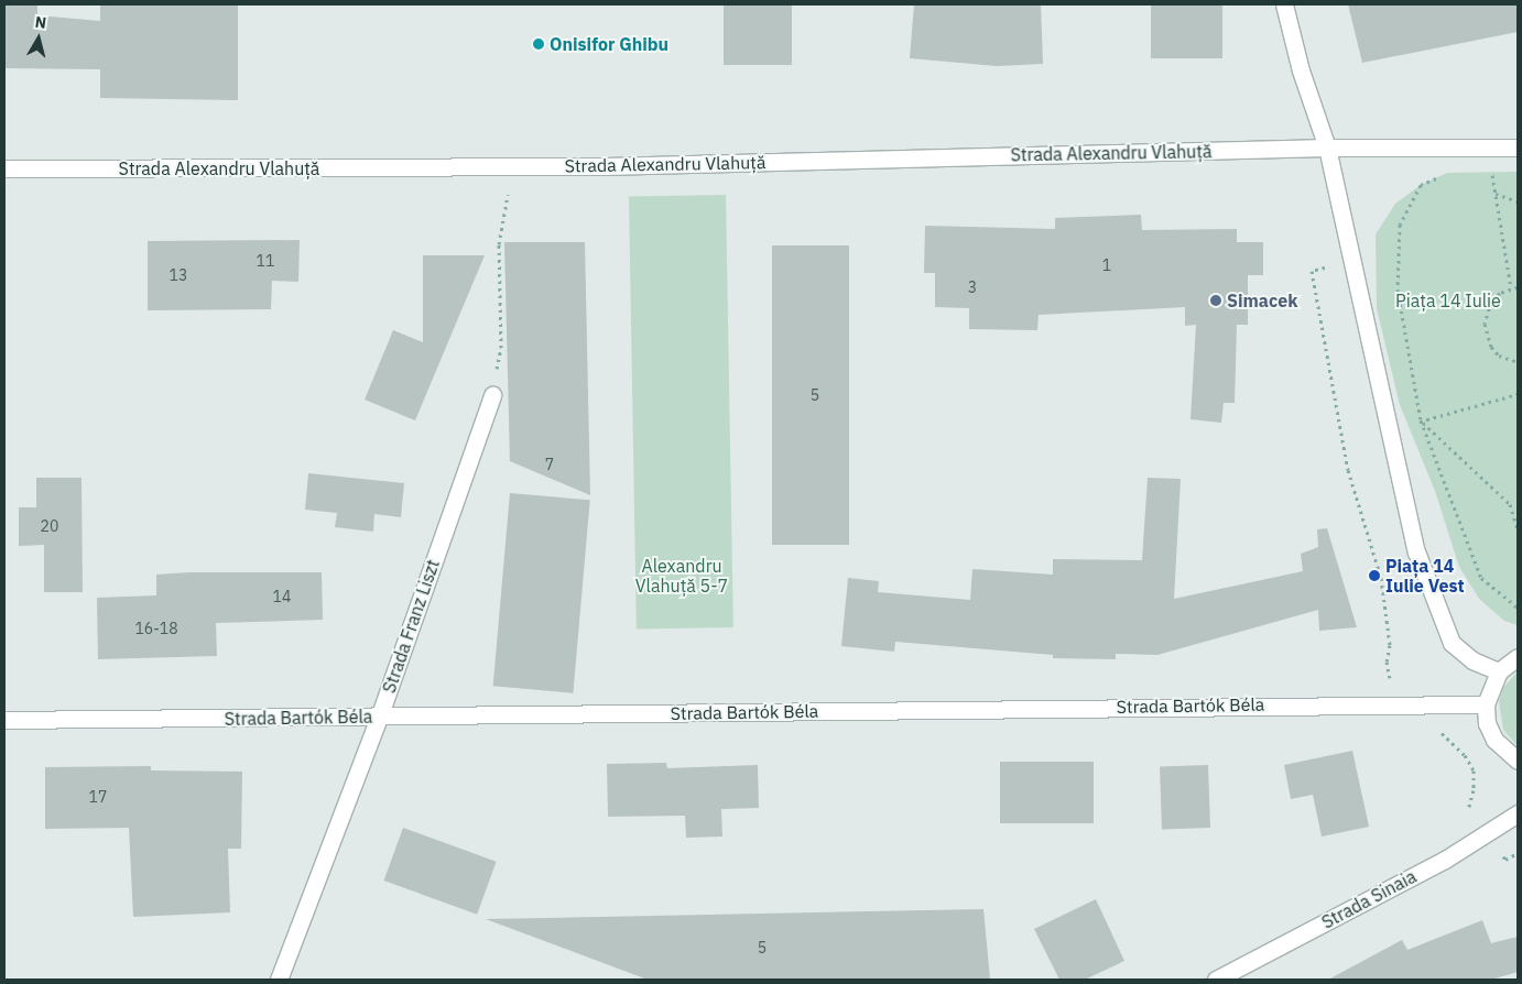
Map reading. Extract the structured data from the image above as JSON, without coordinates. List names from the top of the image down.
{
  "streets": {
    "street": [
      "Strada Alexandru Vlahuță",
      "Strada Franz Liszt",
      "Strada Bartók Béla",
      "Strada Sinaia"
    ]
  },
  "crossings": [
    ["Strada Franz Liszt", "Strada Bartók Béla"]
  ],
  "parks": ["Piața 14 Iulie", "Alexandru Vlahuță 5-7"],
  "places": ["Onisifor Ghibu", "Simacek", "Piața 14 Iulie Vest"],
  "house_numbers": [
    "11",
    "1",
    "13",
    "3",
    "5",
    "7",
    "20",
    "14",
    "16-18",
    "17",
    "5"
  ],
  "north": "top"
}
